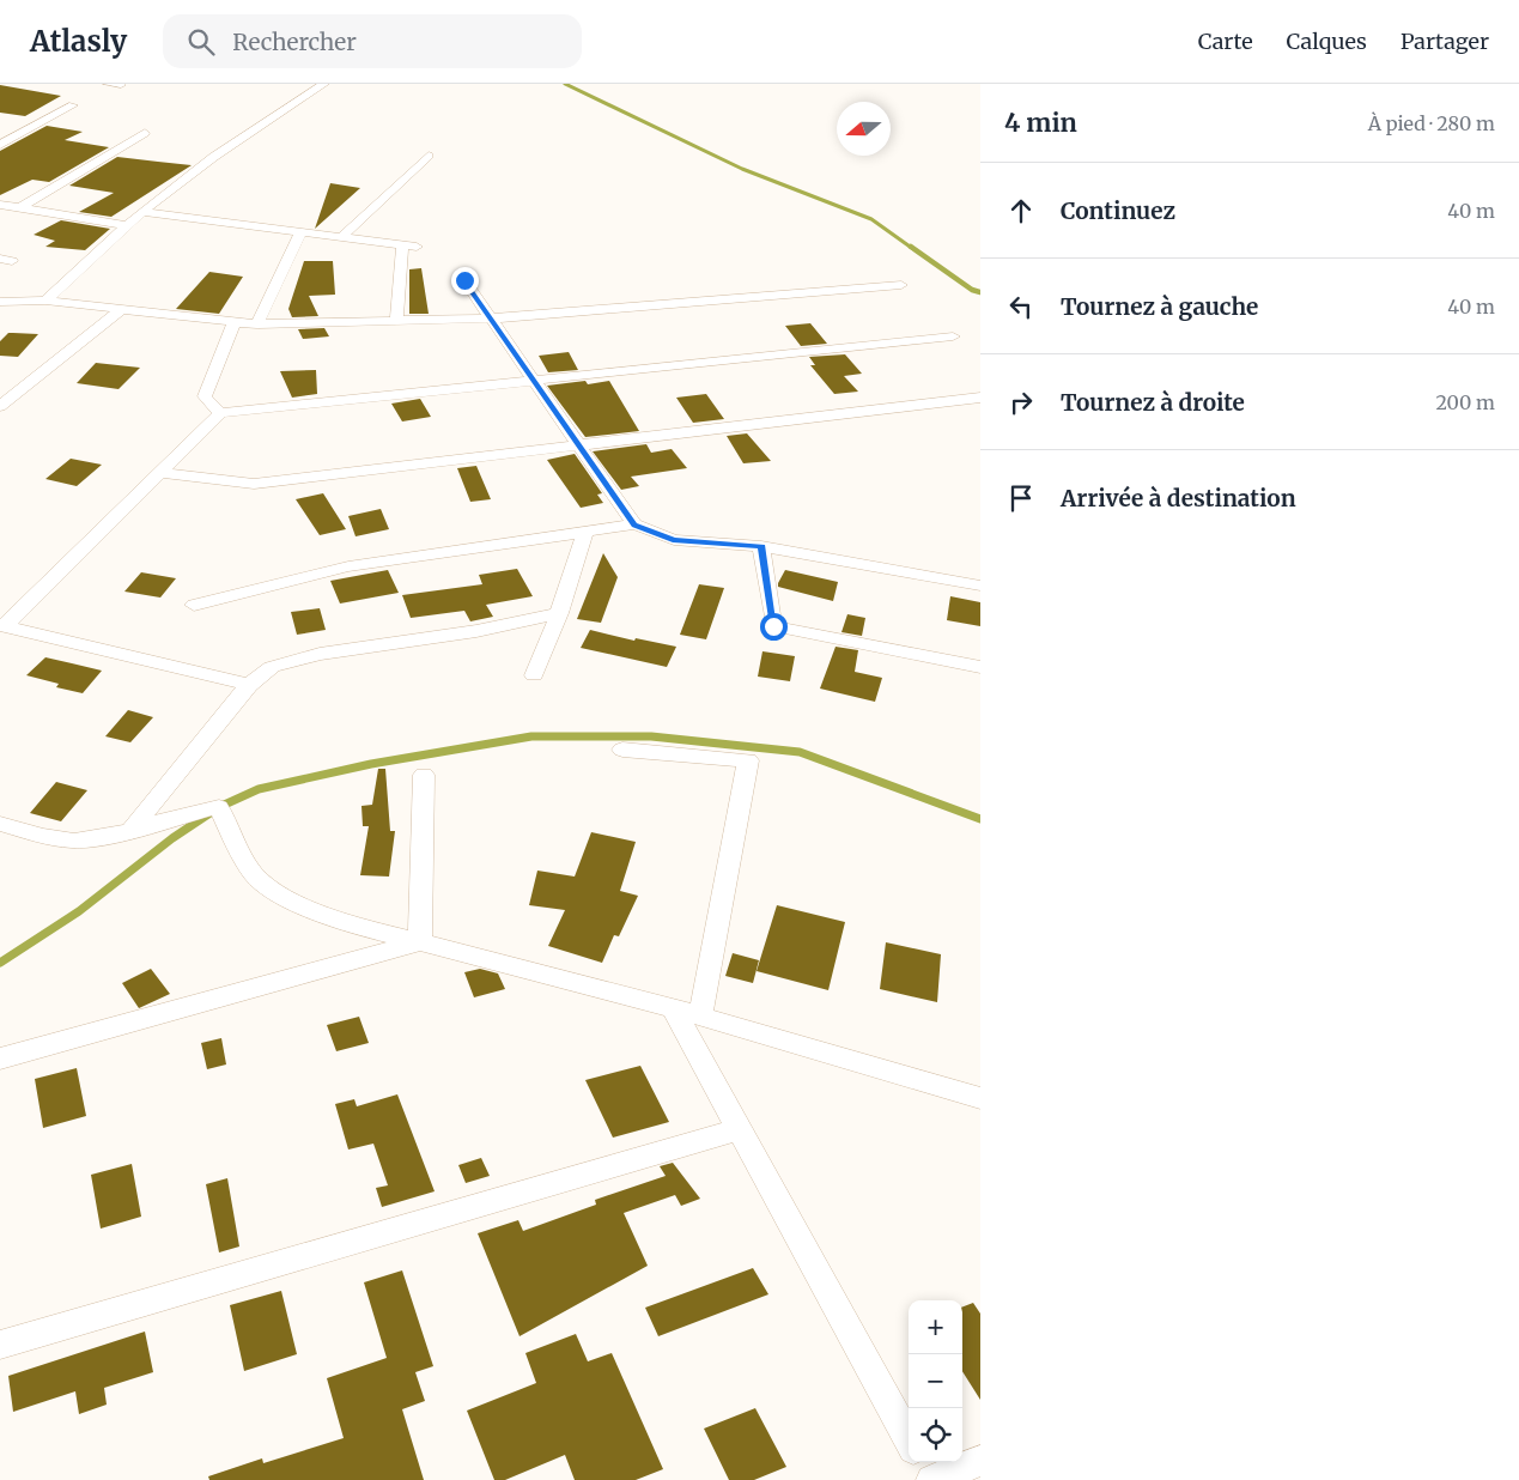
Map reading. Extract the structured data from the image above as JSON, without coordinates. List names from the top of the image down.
{
  "north": "left",
  "page": {
    "header": "Atlasly",
    "search": "Rechercher",
    "nav": ["Carte", "Calques", "Partager"],
    "heading": ["4 min", "À pied · 280 m"],
    "list": [
      ["Continuez", "40 m"],
      ["Tournez à gauche", "40 m"],
      ["Tournez à droite", "200 m"],
      "Arrivée à destination"
    ],
    "map_buttons": ["+", "−"]
  }
}
